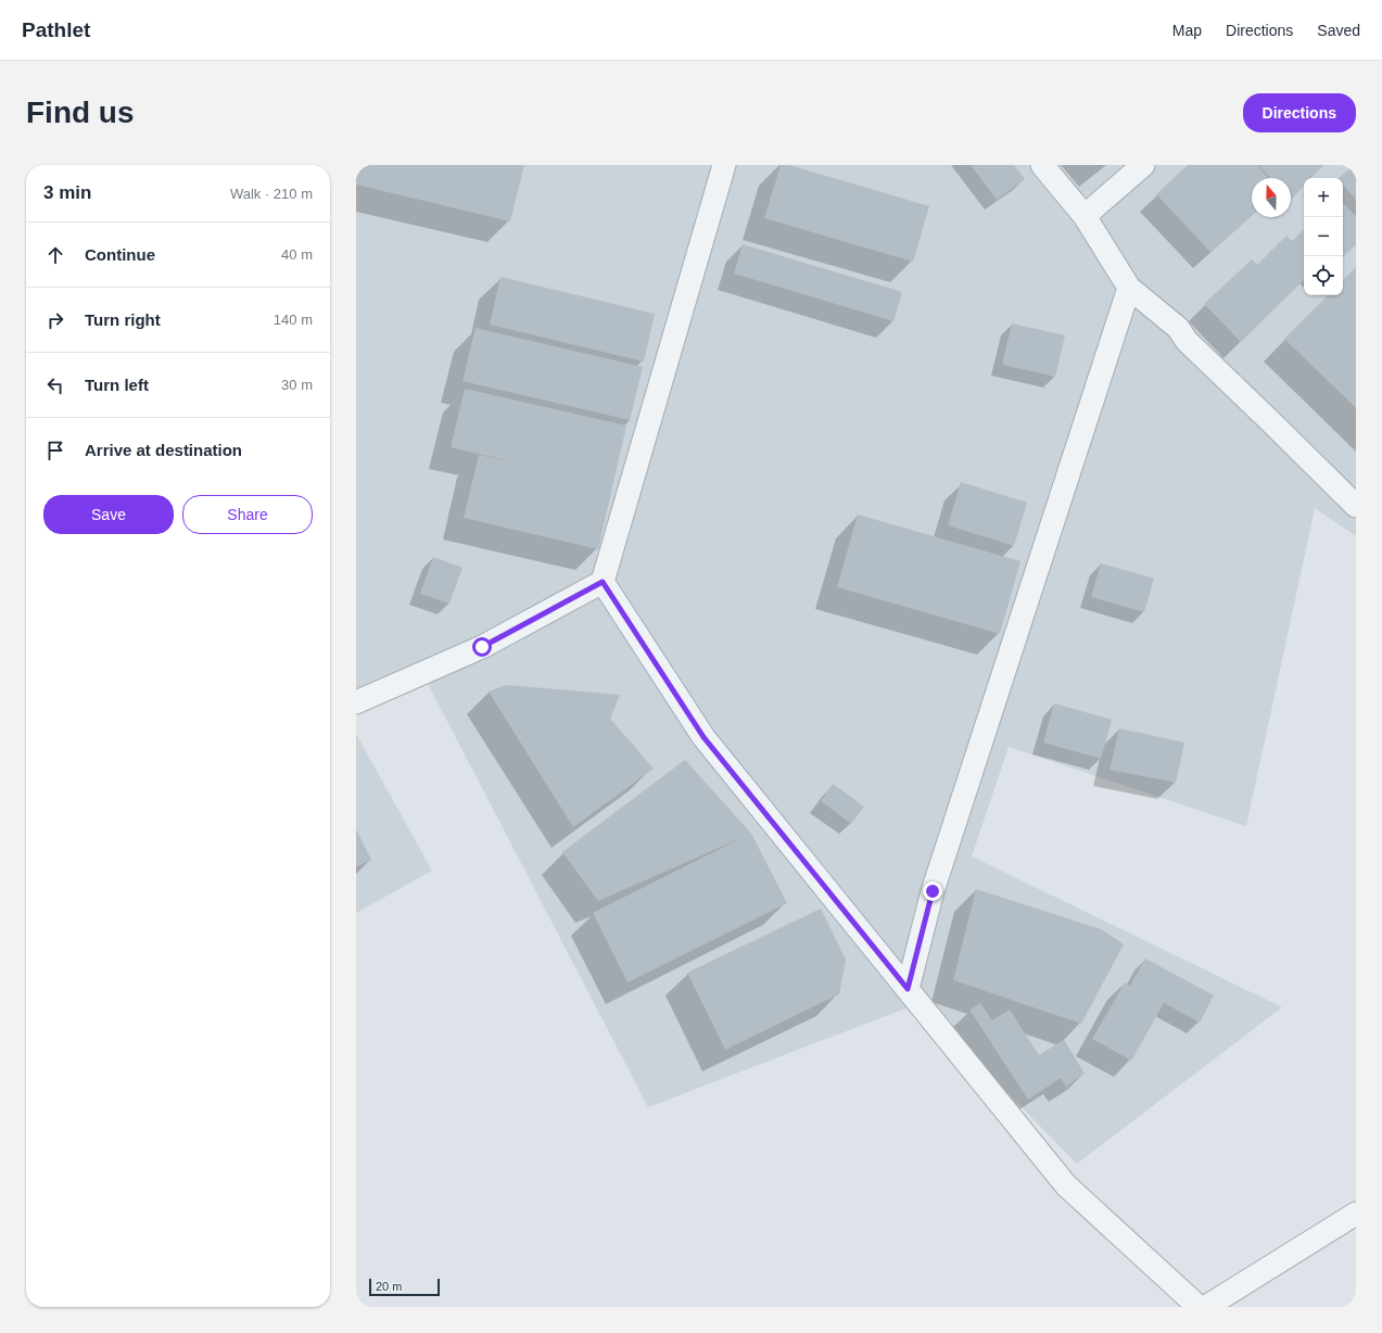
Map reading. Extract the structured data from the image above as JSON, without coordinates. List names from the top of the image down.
{
  "scale_bar": "20 m",
  "north": "top",
  "page": {
    "header": "Pathlet",
    "nav": ["Map", "Directions", "Saved"],
    "buttons": [
      "Directions",
      ["Save", "Share"]
    ],
    "title": "Find us",
    "heading": ["3 min", "Walk · 210 m"],
    "map_buttons": ["+", "−"],
    "list": [
      ["Continue", "40 m"],
      ["Turn right", "140 m"],
      ["Turn left", "30 m"],
      "Arrive at destination"
    ],
    "scale": "20 m"
  }
}
